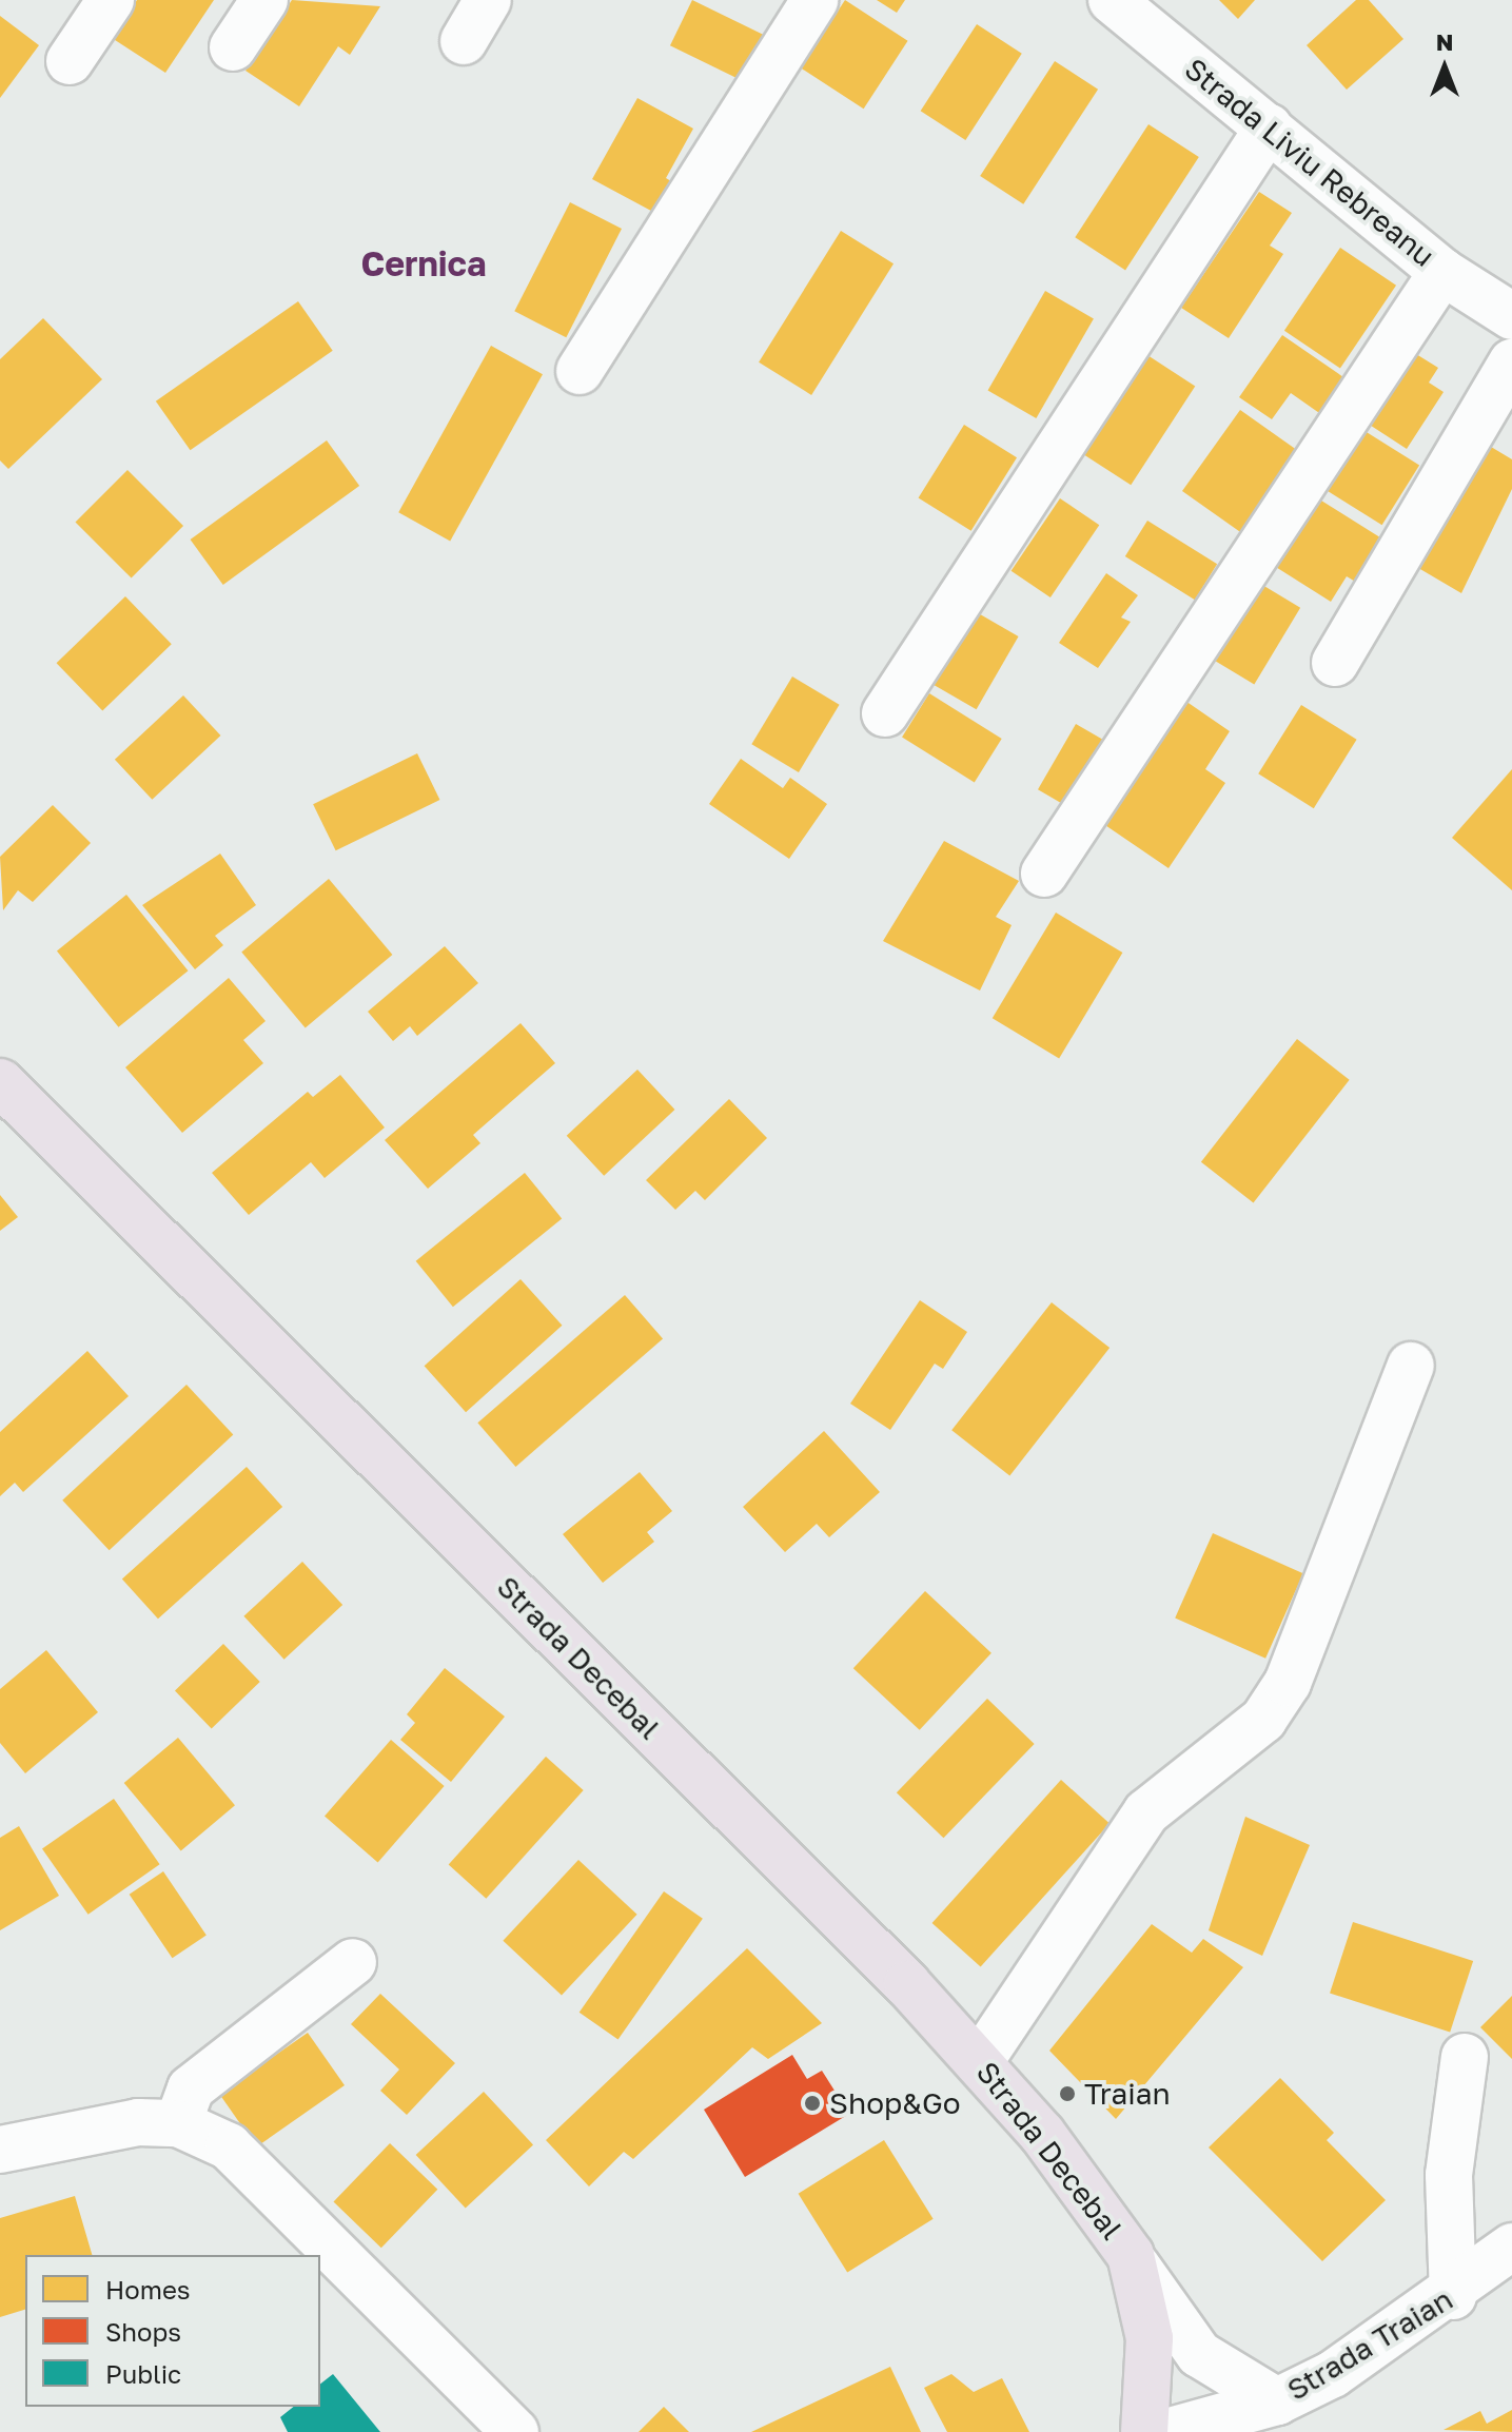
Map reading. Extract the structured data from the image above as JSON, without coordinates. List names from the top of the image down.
{
  "streets": {
    "main road": ["Strada Decebal"],
    "street": ["Strada Liviu Rebreanu", "Strada Traian"]
  },
  "crossings": [
    ["Strada Decebal", "Strada Traian"]
  ],
  "districts": ["Cernica"],
  "places": ["Traian", "Shop&Go"],
  "legend": ["Homes", "Shops", "Public"],
  "north": "top"
}
